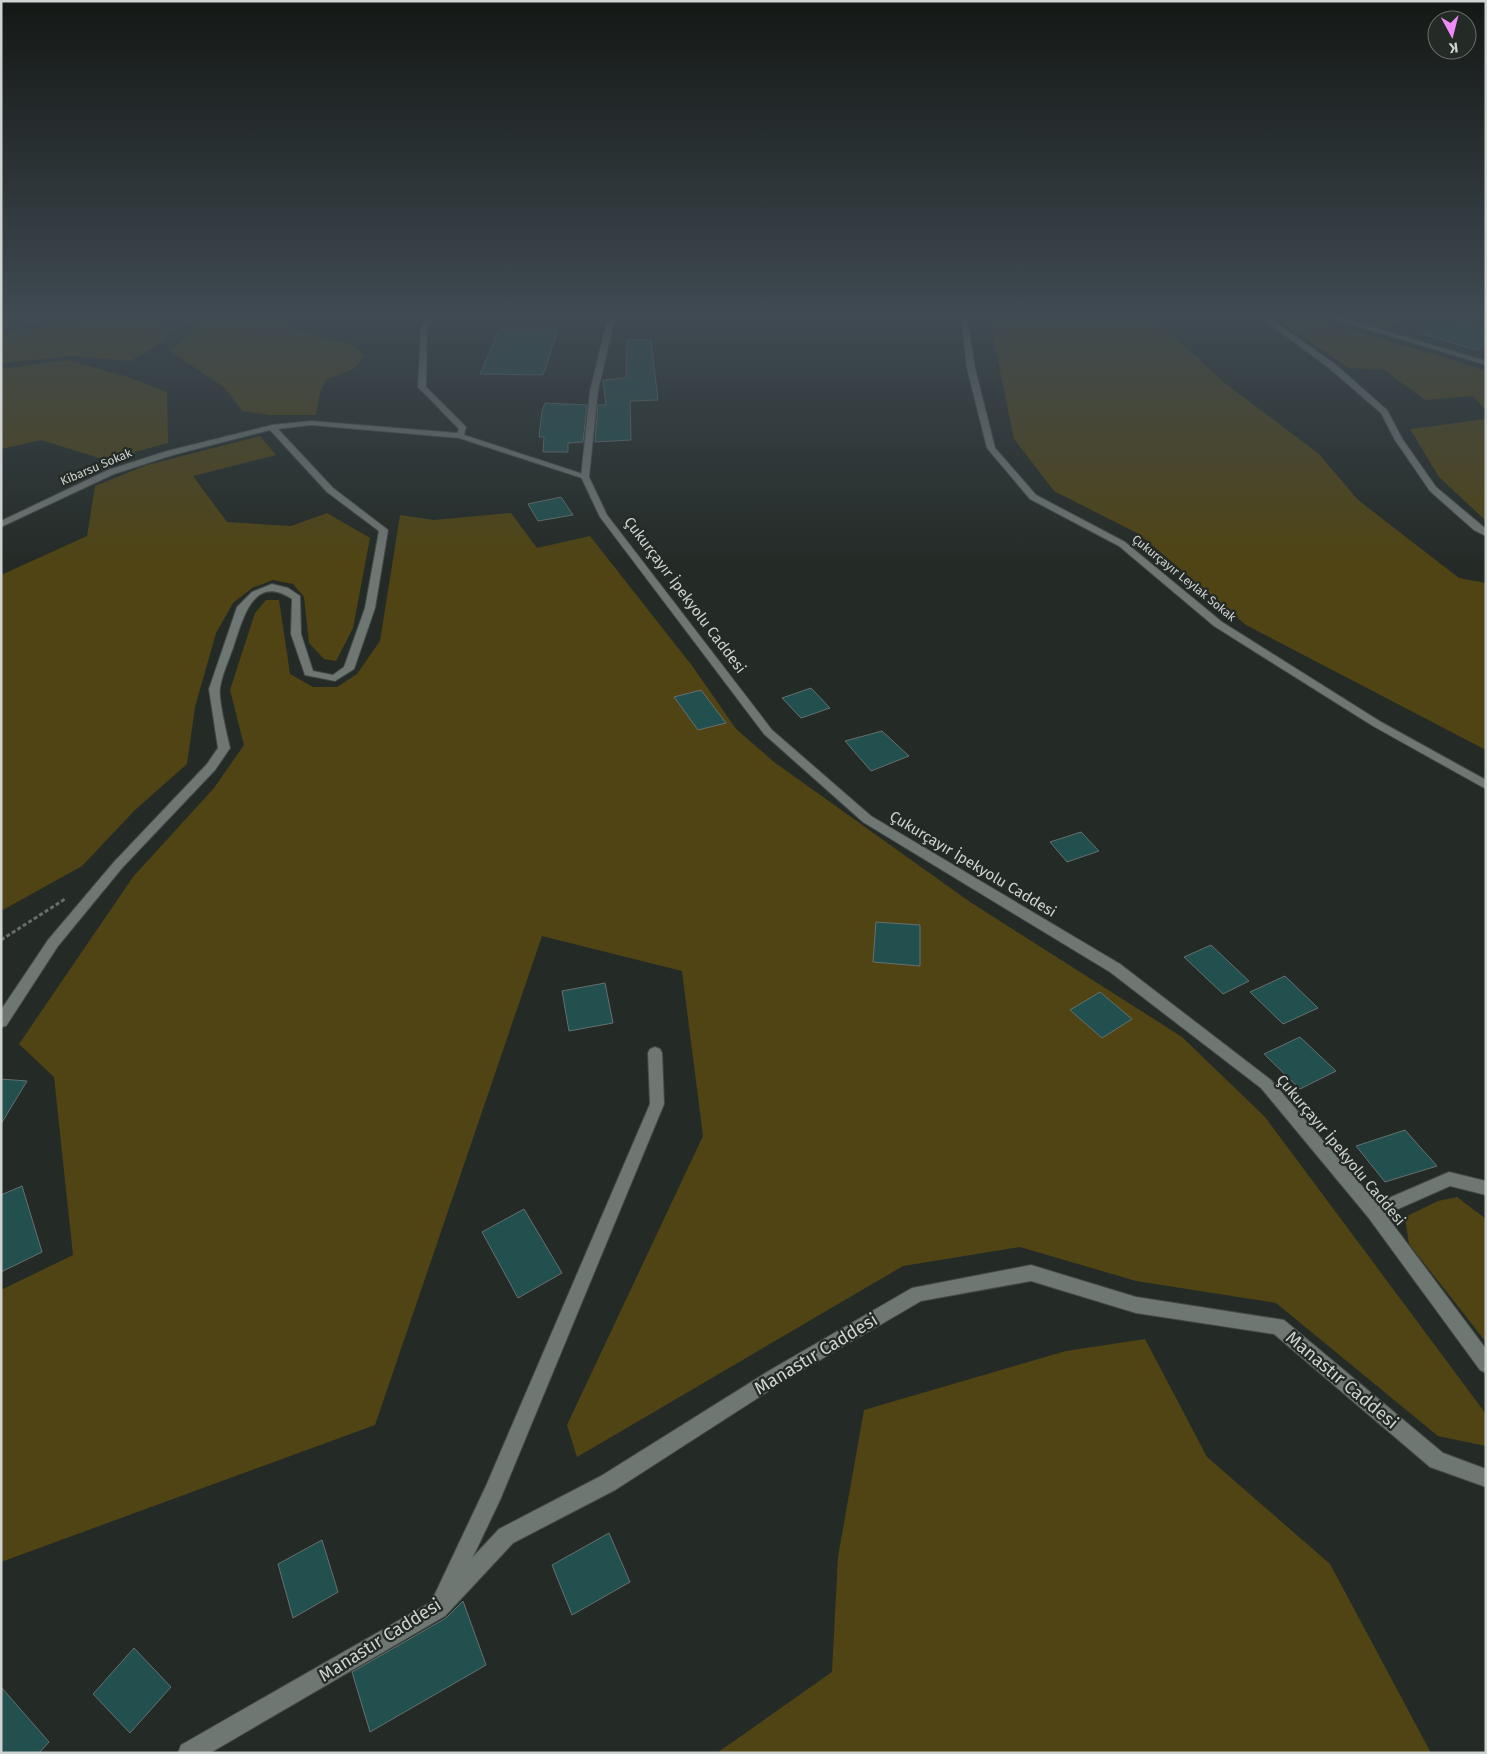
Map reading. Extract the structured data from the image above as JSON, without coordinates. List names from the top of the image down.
{
  "streets": {
    "street": [
      "Kibarsu Sokak",
      "Çukurçayır Leylak Sokak",
      "Çukurçayır İpekyolu Caddesi",
      "Manastır Caddesi"
    ]
  },
  "crossings": [
    ["Kibarsu Sokak", "Çukurçayır İpekyolu Caddesi"]
  ],
  "north": "bottom"
}
